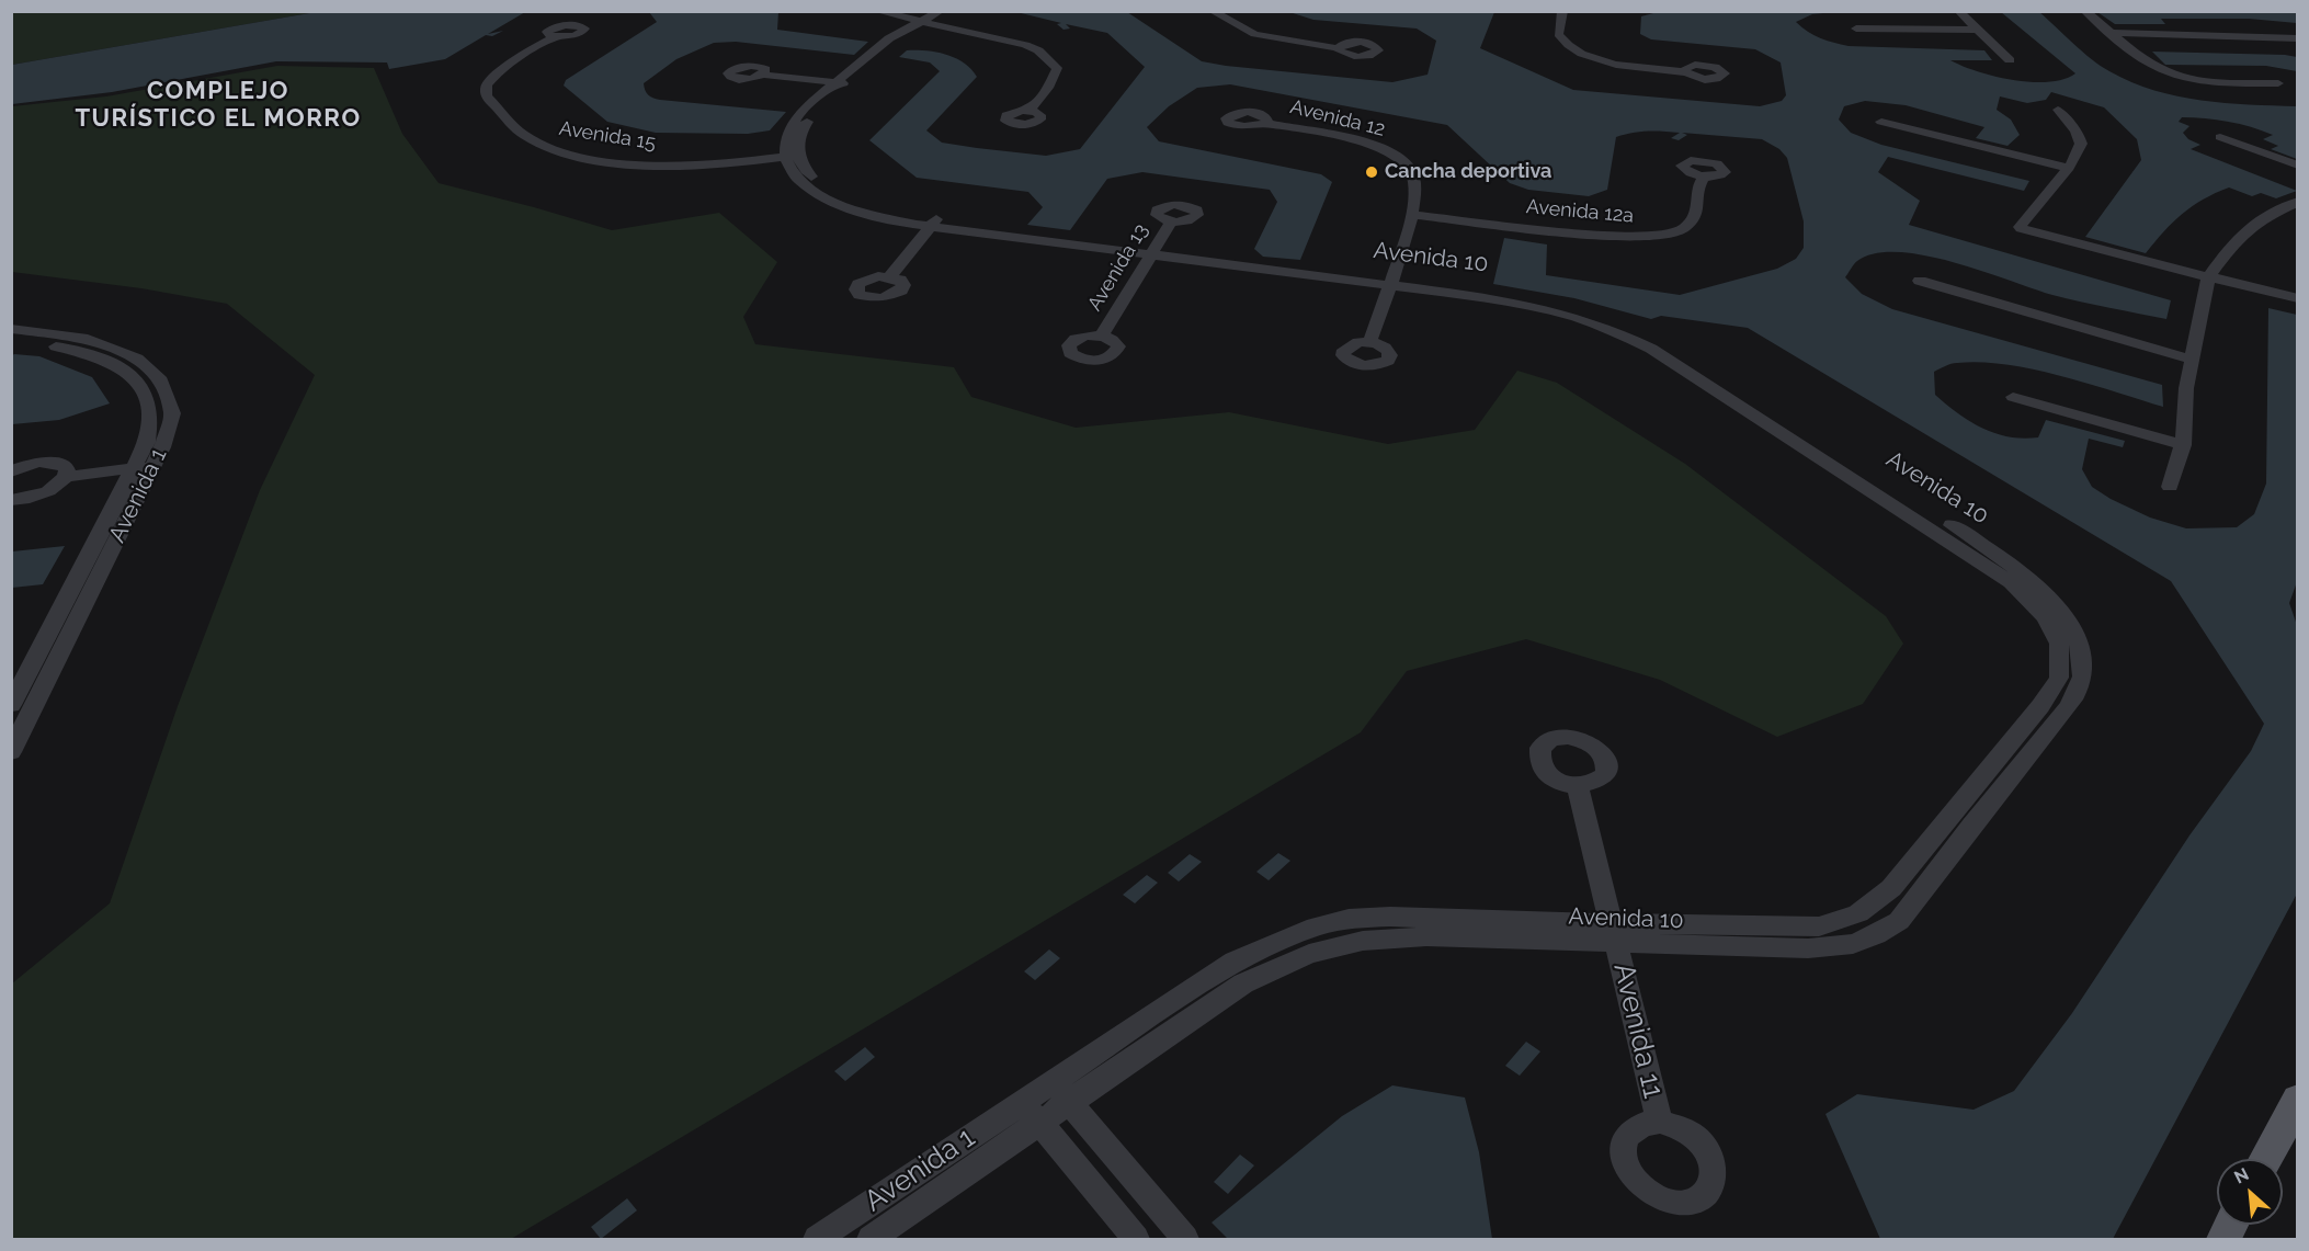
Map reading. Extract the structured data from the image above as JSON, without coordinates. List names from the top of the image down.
{
  "streets": {
    "street": [
      "Avenida 12",
      "Avenida 15",
      "Avenida 12a",
      "Avenida 10",
      "Avenida 13",
      "Avenida 1",
      "Avenida 11"
    ]
  },
  "crossings": [
    ["Avenida 12", "Avenida 12a"],
    ["Avenida 12", "Avenida 10"],
    ["Avenida 15", "Avenida 10"],
    ["Avenida 10", "Avenida 13"],
    ["Avenida 10", "Avenida 1"],
    ["Avenida 10", "Avenida 11"]
  ],
  "districts": ["COMPLEJO TURÍSTICO EL MORRO"],
  "places": ["Cancha deportiva"],
  "north": "top left"
}
